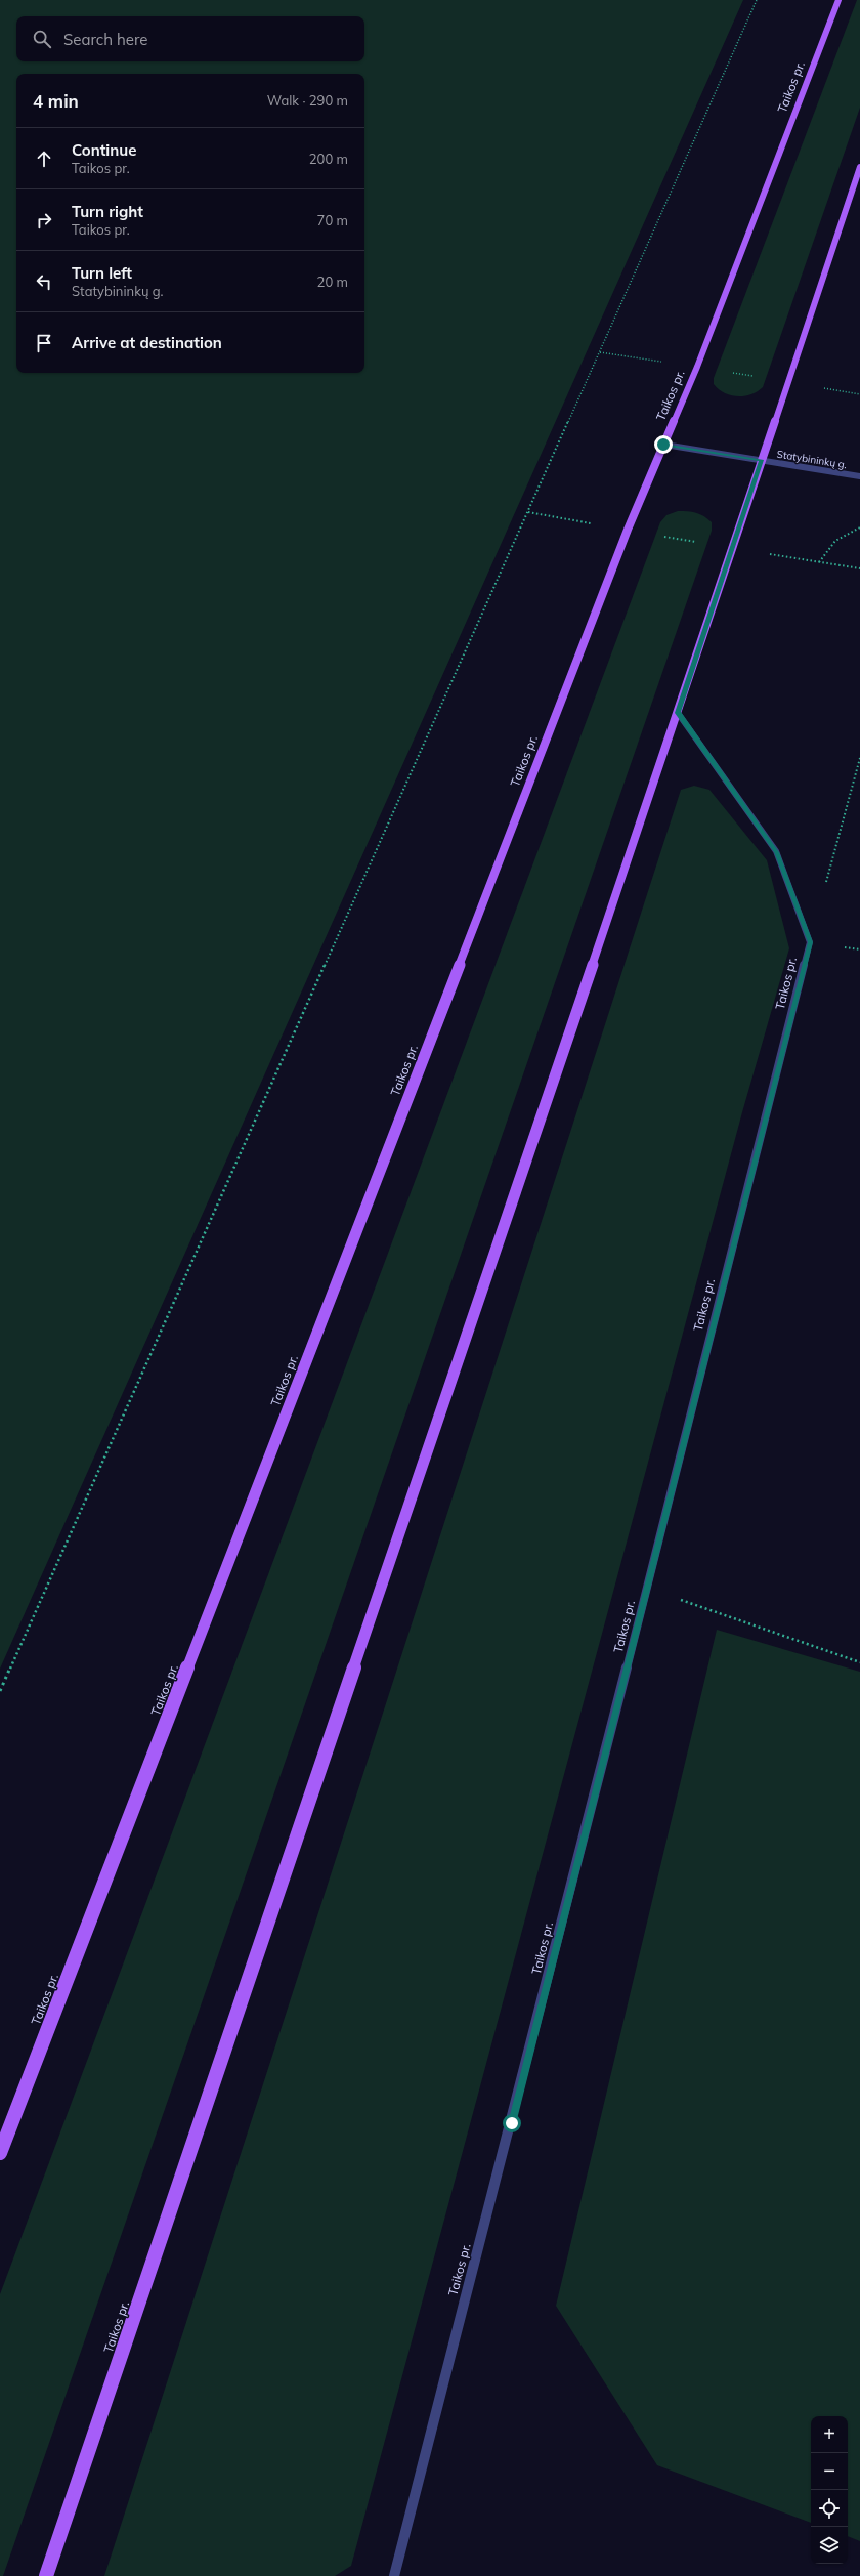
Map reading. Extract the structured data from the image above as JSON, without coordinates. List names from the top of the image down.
{
  "streets": {
    "main road": ["Taikos pr."],
    "street": ["Statybininkų g."]
  },
  "crossings": [
    ["Taikos pr.", "Statybininkų g."]
  ],
  "page": {
    "search": "Search here",
    "heading": ["4 min", "Walk · 290 m"],
    "list": [
      ["Continue", "Taikos pr.", "200 m"],
      ["Turn right", "Taikos pr.", "70 m"],
      ["Turn left", "Statybininkų g.", "20 m"],
      "Arrive at destination"
    ],
    "map_buttons": ["+", "−"]
  }
}
